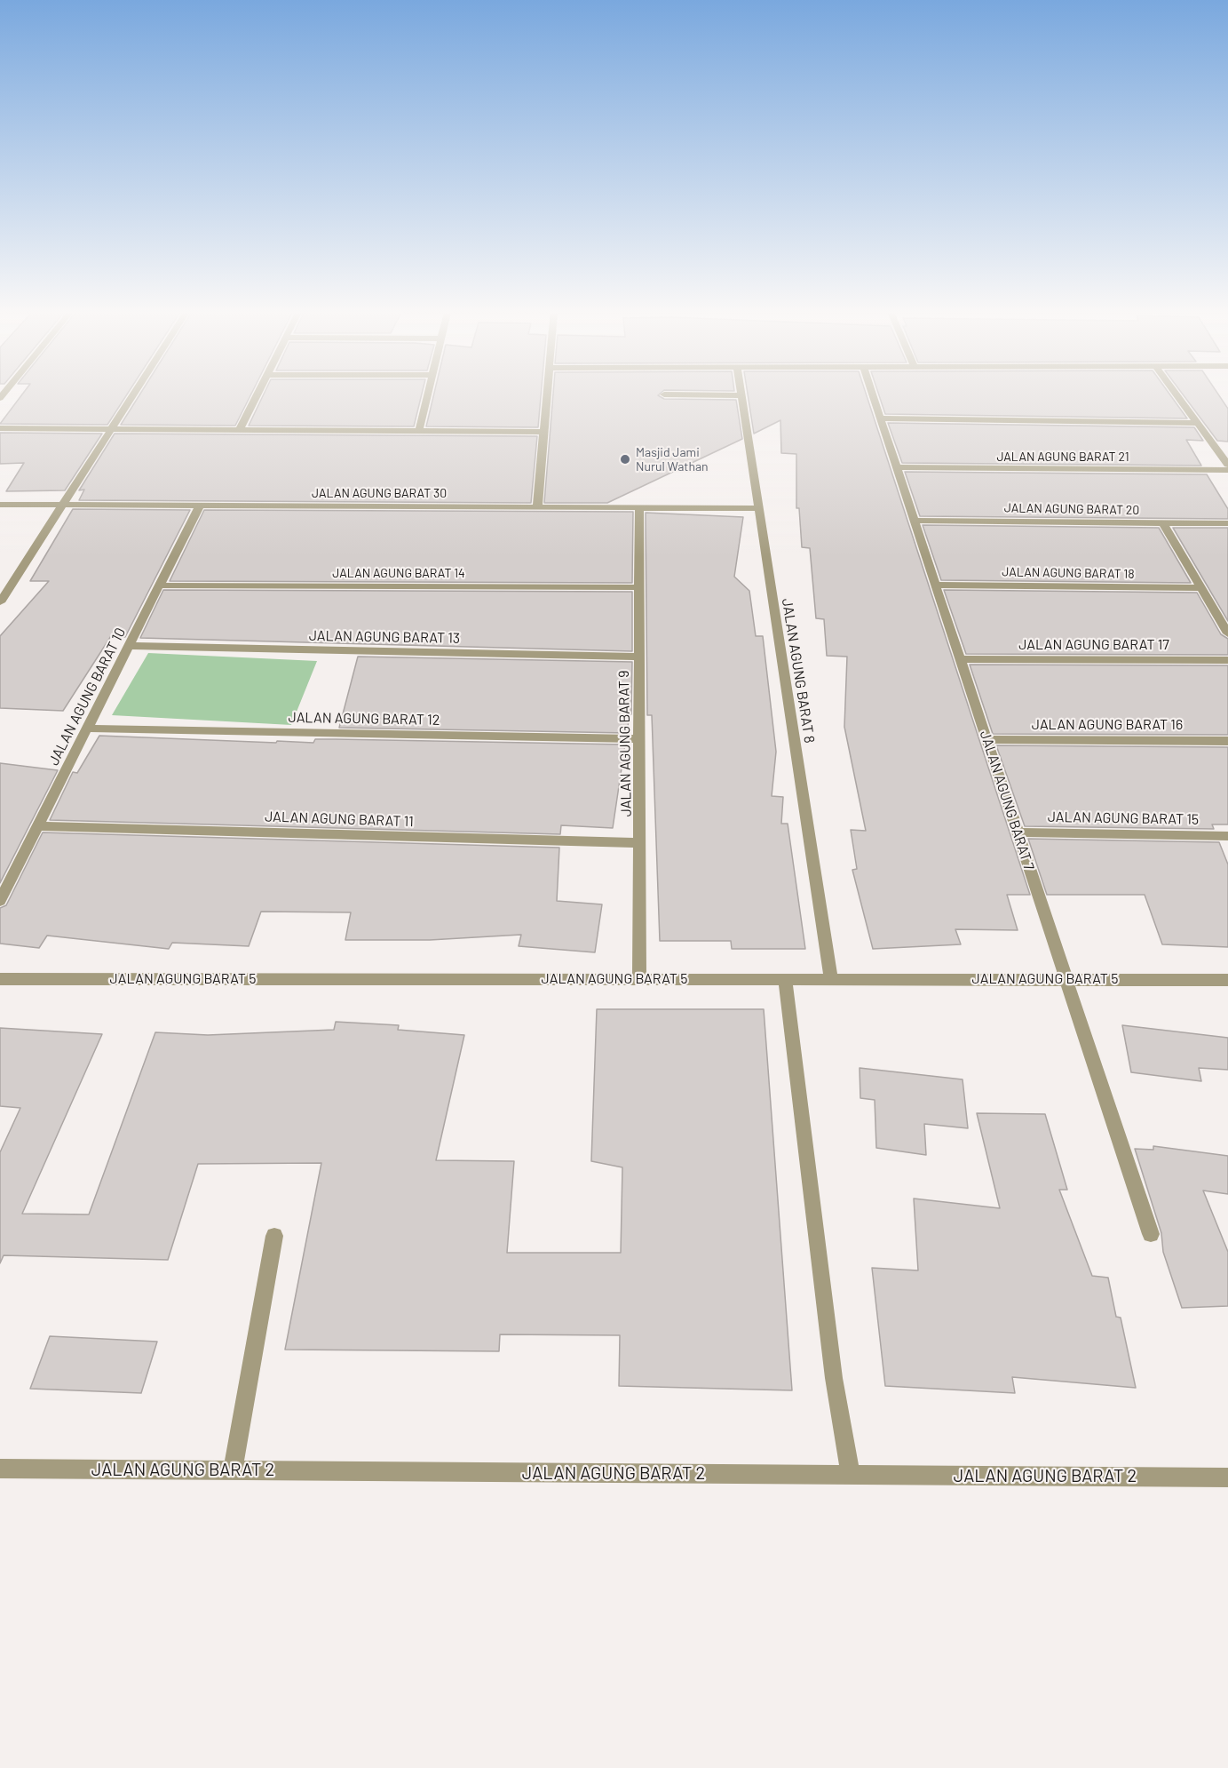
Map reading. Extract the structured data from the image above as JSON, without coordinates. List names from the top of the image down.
{
  "streets": {
    "street": [
      "JALAN AGUNG BARAT 21",
      "JALAN AGUNG BARAT 30",
      "JALAN AGUNG BARAT 20",
      "JALAN AGUNG BARAT 14",
      "JALAN AGUNG BARAT 18",
      "JALAN AGUNG BARAT 13",
      "JALAN AGUNG BARAT 17",
      "JALAN AGUNG BARAT 8",
      "JALAN AGUNG BARAT 10",
      "JALAN AGUNG BARAT 12",
      "JALAN AGUNG BARAT 16",
      "JALAN AGUNG BARAT 9",
      "JALAN AGUNG BARAT 7",
      "JALAN AGUNG BARAT 15",
      "JALAN AGUNG BARAT 11",
      "JALAN AGUNG BARAT 5",
      "JALAN AGUNG BARAT 2"
    ]
  },
  "crossings": [
    ["JALAN AGUNG BARAT 21", "JALAN AGUNG BARAT 7"],
    ["JALAN AGUNG BARAT 30", "JALAN AGUNG BARAT 8"],
    ["JALAN AGUNG BARAT 30", "JALAN AGUNG BARAT 10"],
    ["JALAN AGUNG BARAT 30", "JALAN AGUNG BARAT 9"],
    ["JALAN AGUNG BARAT 20", "JALAN AGUNG BARAT 7"],
    ["JALAN AGUNG BARAT 14", "JALAN AGUNG BARAT 10"],
    ["JALAN AGUNG BARAT 14", "JALAN AGUNG BARAT 9"],
    ["JALAN AGUNG BARAT 18", "JALAN AGUNG BARAT 7"],
    ["JALAN AGUNG BARAT 13", "JALAN AGUNG BARAT 10"],
    ["JALAN AGUNG BARAT 13", "JALAN AGUNG BARAT 9"],
    ["JALAN AGUNG BARAT 17", "JALAN AGUNG BARAT 7"],
    ["JALAN AGUNG BARAT 8", "JALAN AGUNG BARAT 5"],
    ["JALAN AGUNG BARAT 10", "JALAN AGUNG BARAT 12"],
    ["JALAN AGUNG BARAT 10", "JALAN AGUNG BARAT 11"],
    ["JALAN AGUNG BARAT 12", "JALAN AGUNG BARAT 9"],
    ["JALAN AGUNG BARAT 16", "JALAN AGUNG BARAT 7"],
    ["JALAN AGUNG BARAT 9", "JALAN AGUNG BARAT 11"],
    ["JALAN AGUNG BARAT 9", "JALAN AGUNG BARAT 5"],
    ["JALAN AGUNG BARAT 7", "JALAN AGUNG BARAT 15"],
    ["JALAN AGUNG BARAT 7", "JALAN AGUNG BARAT 5"]
  ],
  "places": ["Masjid Jami Nurul Wathan"]
}
